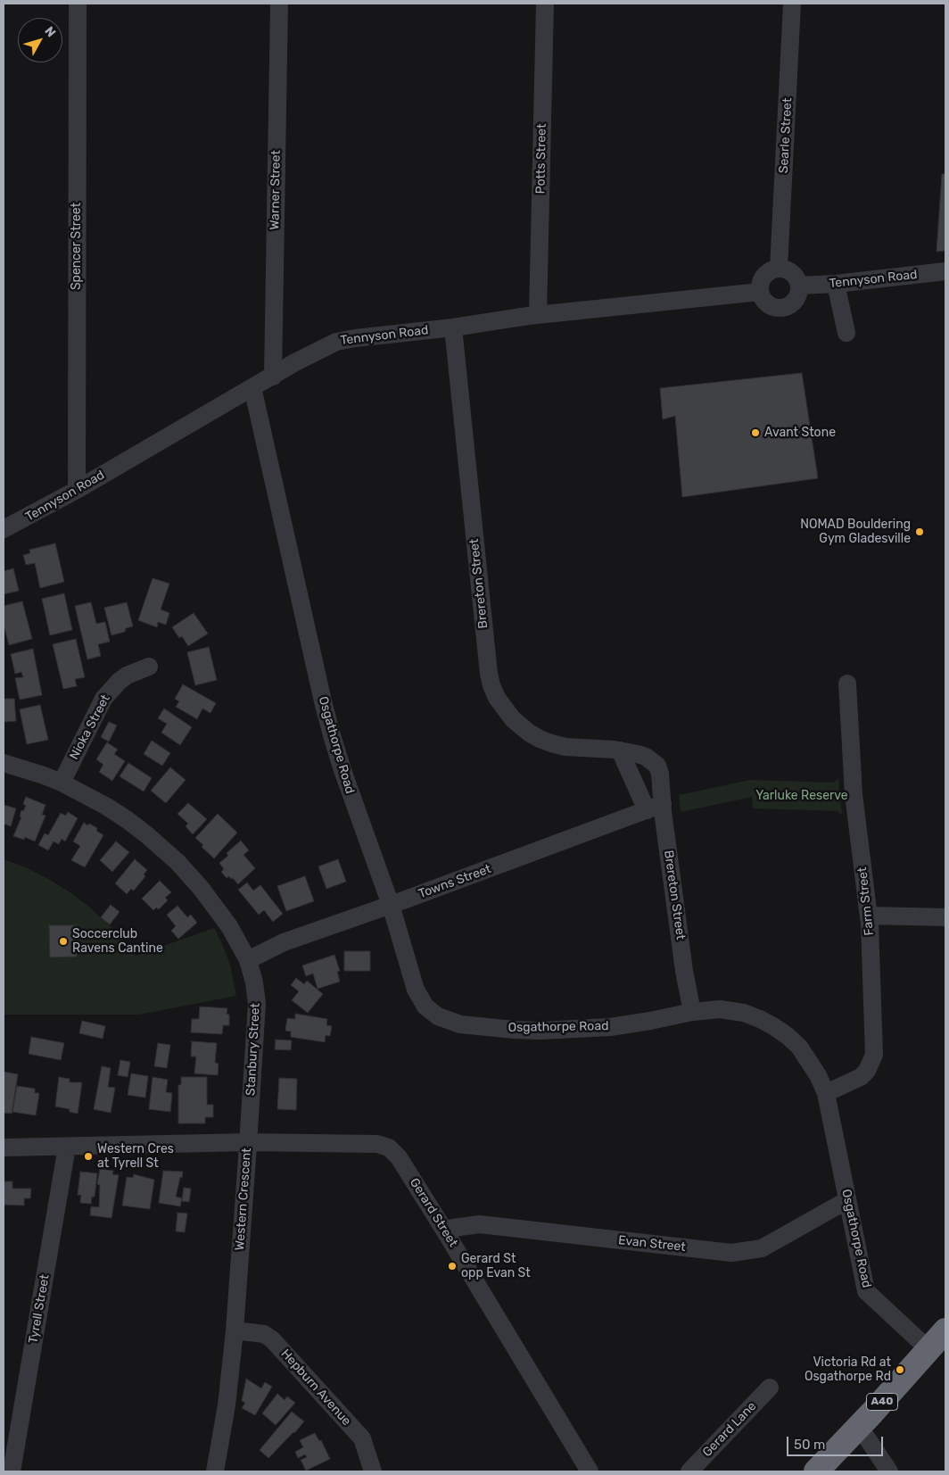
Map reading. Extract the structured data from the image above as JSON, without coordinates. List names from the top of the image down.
{
  "streets": {
    "highway": ["A40"],
    "street": [
      "Searle Street",
      "Potts Street",
      "Warner Street",
      "Spencer Street",
      "Tennyson Road",
      "Brereton Street",
      "Nioka Street",
      "Osgathorpe Road",
      "Towns Street",
      "Farm Street",
      "Stanbury Street",
      "Western Crescent",
      "Gerard Street",
      "Evan Street",
      "Tyrell Street",
      "Hepburn Avenue",
      "Gerard Lane"
    ]
  },
  "crossings": [
    ["Searle Street", "Tennyson Road"],
    ["Potts Street", "Tennyson Road"],
    ["Warner Street", "Tennyson Road"],
    ["Spencer Street", "Tennyson Road"],
    ["Tennyson Road", "Brereton Street"],
    ["Tennyson Road", "Osgathorpe Road"],
    ["Brereton Street", "Osgathorpe Road"],
    ["Brereton Street", "Towns Street"],
    ["Nioka Street", "Stanbury Street"],
    ["Osgathorpe Road", "Towns Street"],
    ["Osgathorpe Road", "Farm Street"],
    ["Osgathorpe Road", "Evan Street"],
    ["Osgathorpe Road", "A40"],
    ["Towns Street", "Stanbury Street"],
    ["Stanbury Street", "Western Crescent"],
    ["Stanbury Street", "Gerard Street"],
    ["Western Crescent", "Gerard Street"],
    ["Western Crescent", "Tyrell Street"],
    ["Western Crescent", "Hepburn Avenue"],
    ["Gerard Street", "Evan Street"]
  ],
  "parks": ["Yarluke Reserve"],
  "places": [
    "Avant Stone",
    "NOMAD Bouldering Gym Gladesville",
    "Soccerclub Ravens Cantine",
    "Western Cres at Tyrell St",
    "Gerard St opp Evan St",
    "Victoria Rd at Osgathorpe Rd"
  ],
  "scale_bar": "50 m",
  "north": "top right"
}
